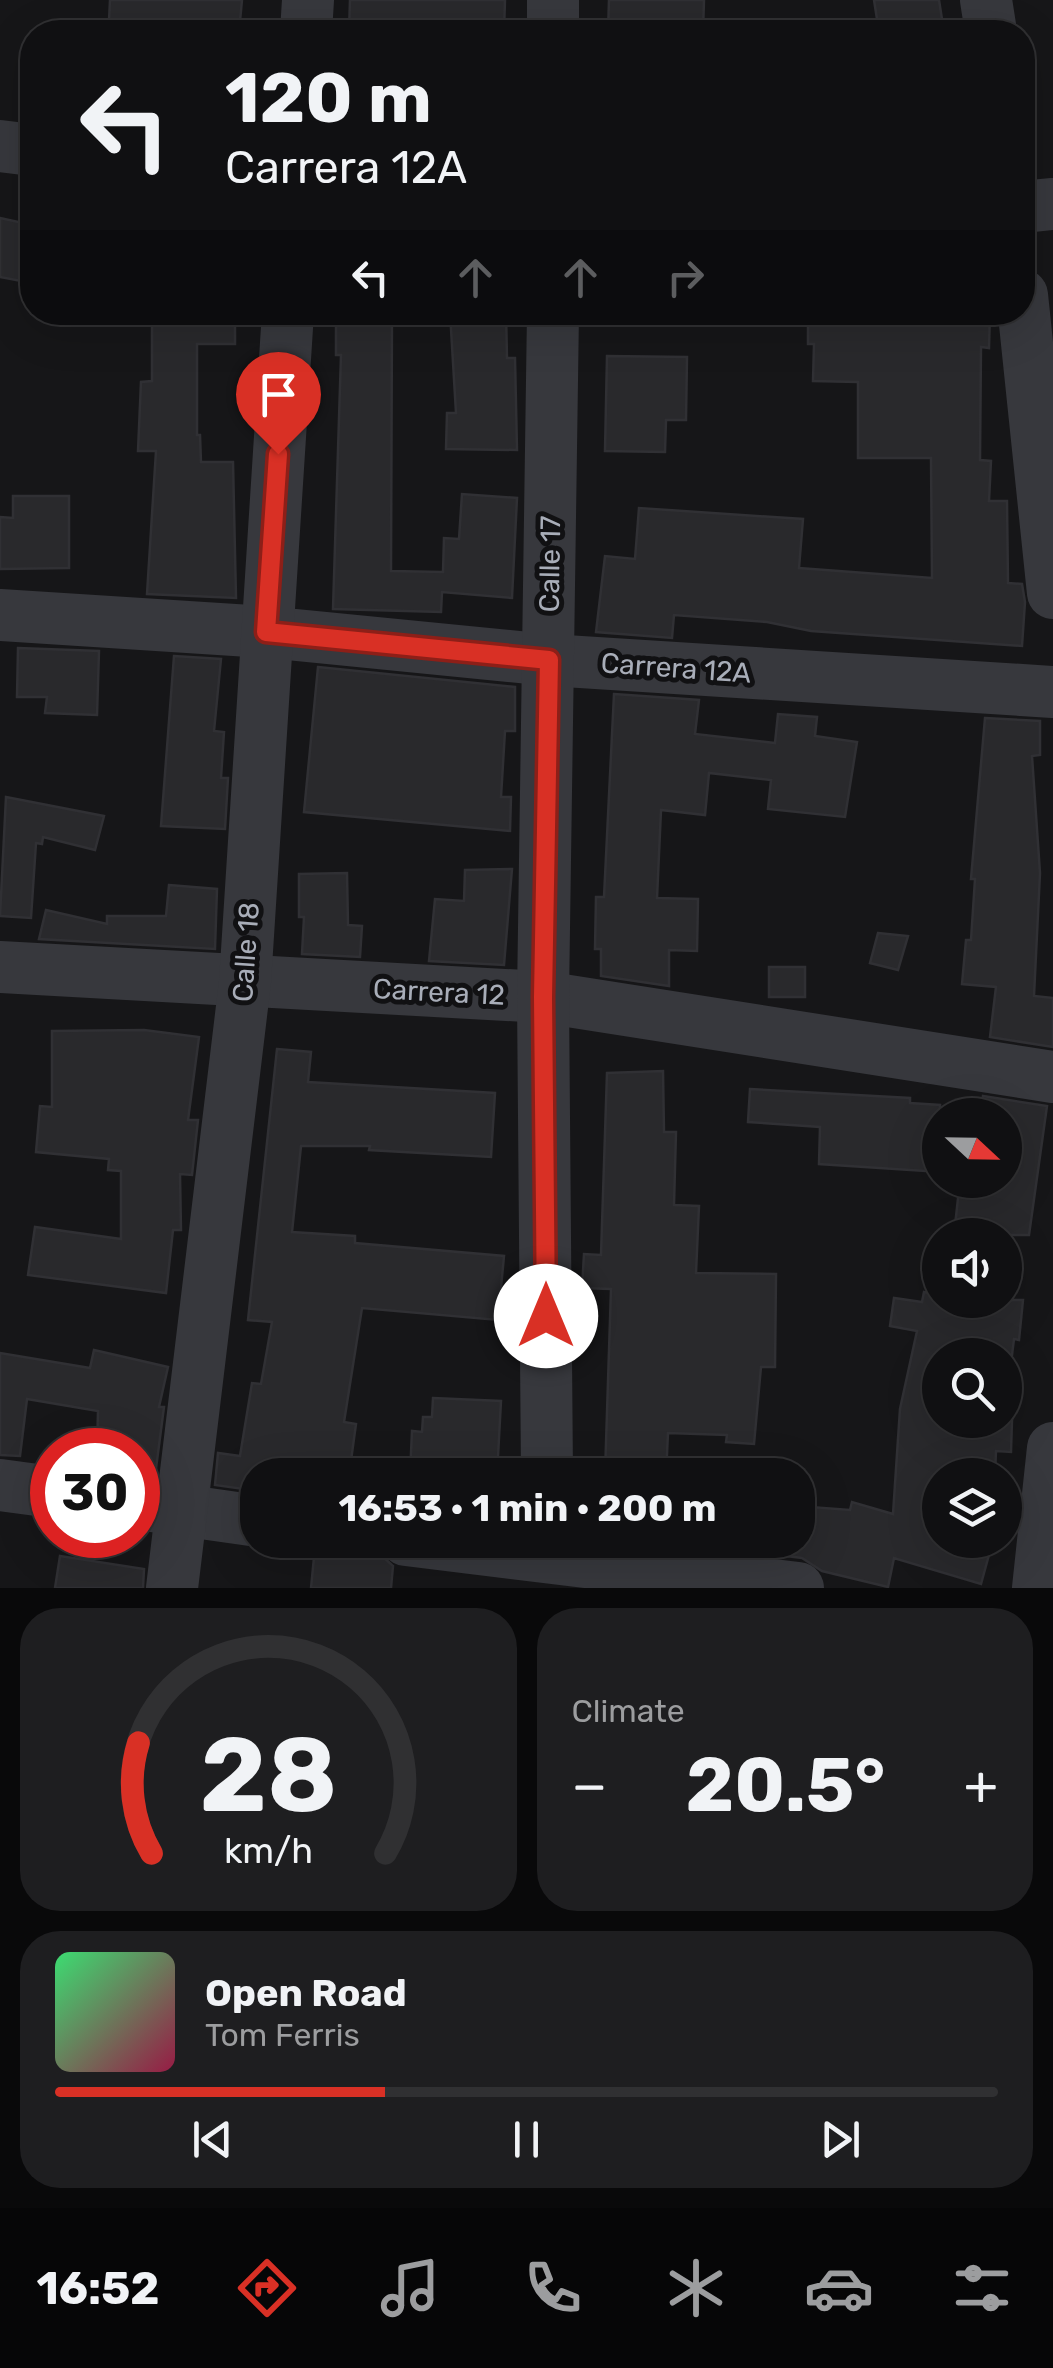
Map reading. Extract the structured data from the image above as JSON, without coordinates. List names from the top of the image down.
{
  "streets": {
    "street": [
      "Calle 17",
      "Carrera 12A",
      "Calle 18",
      "Carrera 12"
    ]
  },
  "crossings": [
    ["Calle 17", "Carrera 12A"],
    ["Calle 17", "Carrera 12"],
    ["Carrera 12A", "Calle 18"],
    ["Calle 18", "Carrera 12"]
  ],
  "north": "right",
  "page": {
    "turn": ["120 m", "Carrera 12A"],
    "limit": "30",
    "trip": "16:53 · 1 min · 200 m",
    "tile": "Climate",
    "heat": ["−", "20.5°", "+"],
    "song": ["Open Road", "Tom Ferris"],
    "tabs": "16:52",
    "gauge": ["28", "km/h"]
  }
}
